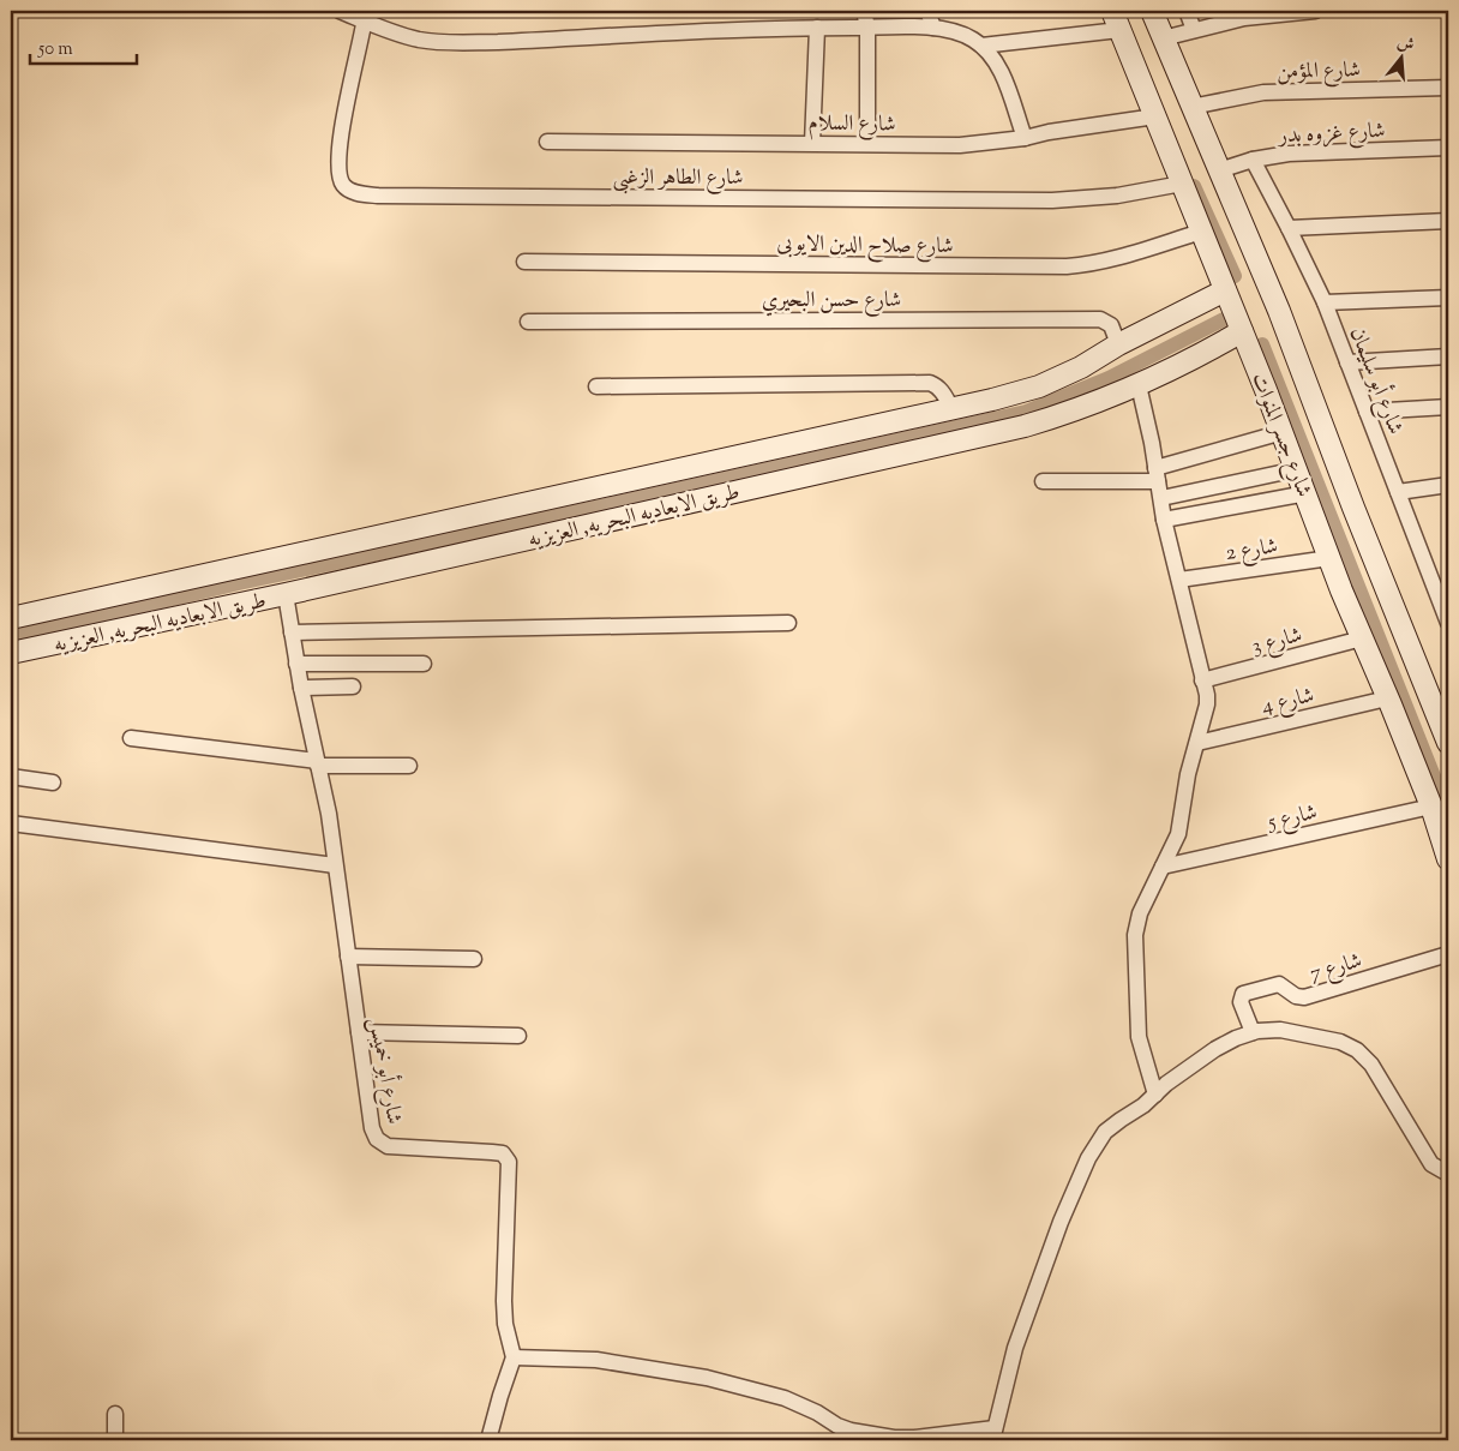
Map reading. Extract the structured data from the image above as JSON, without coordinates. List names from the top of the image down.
{
  "streets": {
    "street": [
      "شارع المؤمن",
      "شارع السلام",
      "شارع غزوه بدر",
      "شارع الطاهر الزغبى",
      "شارع صلاح الدين الايوبى",
      "شارع حسن البحيري",
      "شارع أبو سليمان",
      "شارع جسر المنوات",
      "طريق الابعاديه البحريه, العزيزيه",
      "شارع 2",
      "شارع 3",
      "شارع 4",
      "شارع 5",
      "شارع 7",
      "شارع أبو خميس"
    ]
  },
  "crossings": [
    ["شارع المؤمن", "شارع جسر المنوات"],
    ["شارع السلام", "شارع جسر المنوات"],
    ["شارع غزوه بدر", "شارع أبو سليمان"],
    ["شارع غزوه بدر", "شارع جسر المنوات"],
    ["شارع الطاهر الزغبى", "شارع جسر المنوات"],
    ["شارع صلاح الدين الايوبى", "شارع جسر المنوات"],
    ["شارع حسن البحيري", "طريق الابعاديه البحريه, العزيزيه"],
    ["شارع جسر المنوات", "طريق الابعاديه البحريه, العزيزيه"],
    ["شارع جسر المنوات", "شارع 2"],
    ["شارع جسر المنوات", "شارع 3"],
    ["شارع جسر المنوات", "شارع 4"],
    ["شارع جسر المنوات", "شارع 5"],
    ["طريق الابعاديه البحريه, العزيزيه", "شارع أبو خميس"]
  ],
  "scale_bar": "50 m",
  "north": "top"
}
